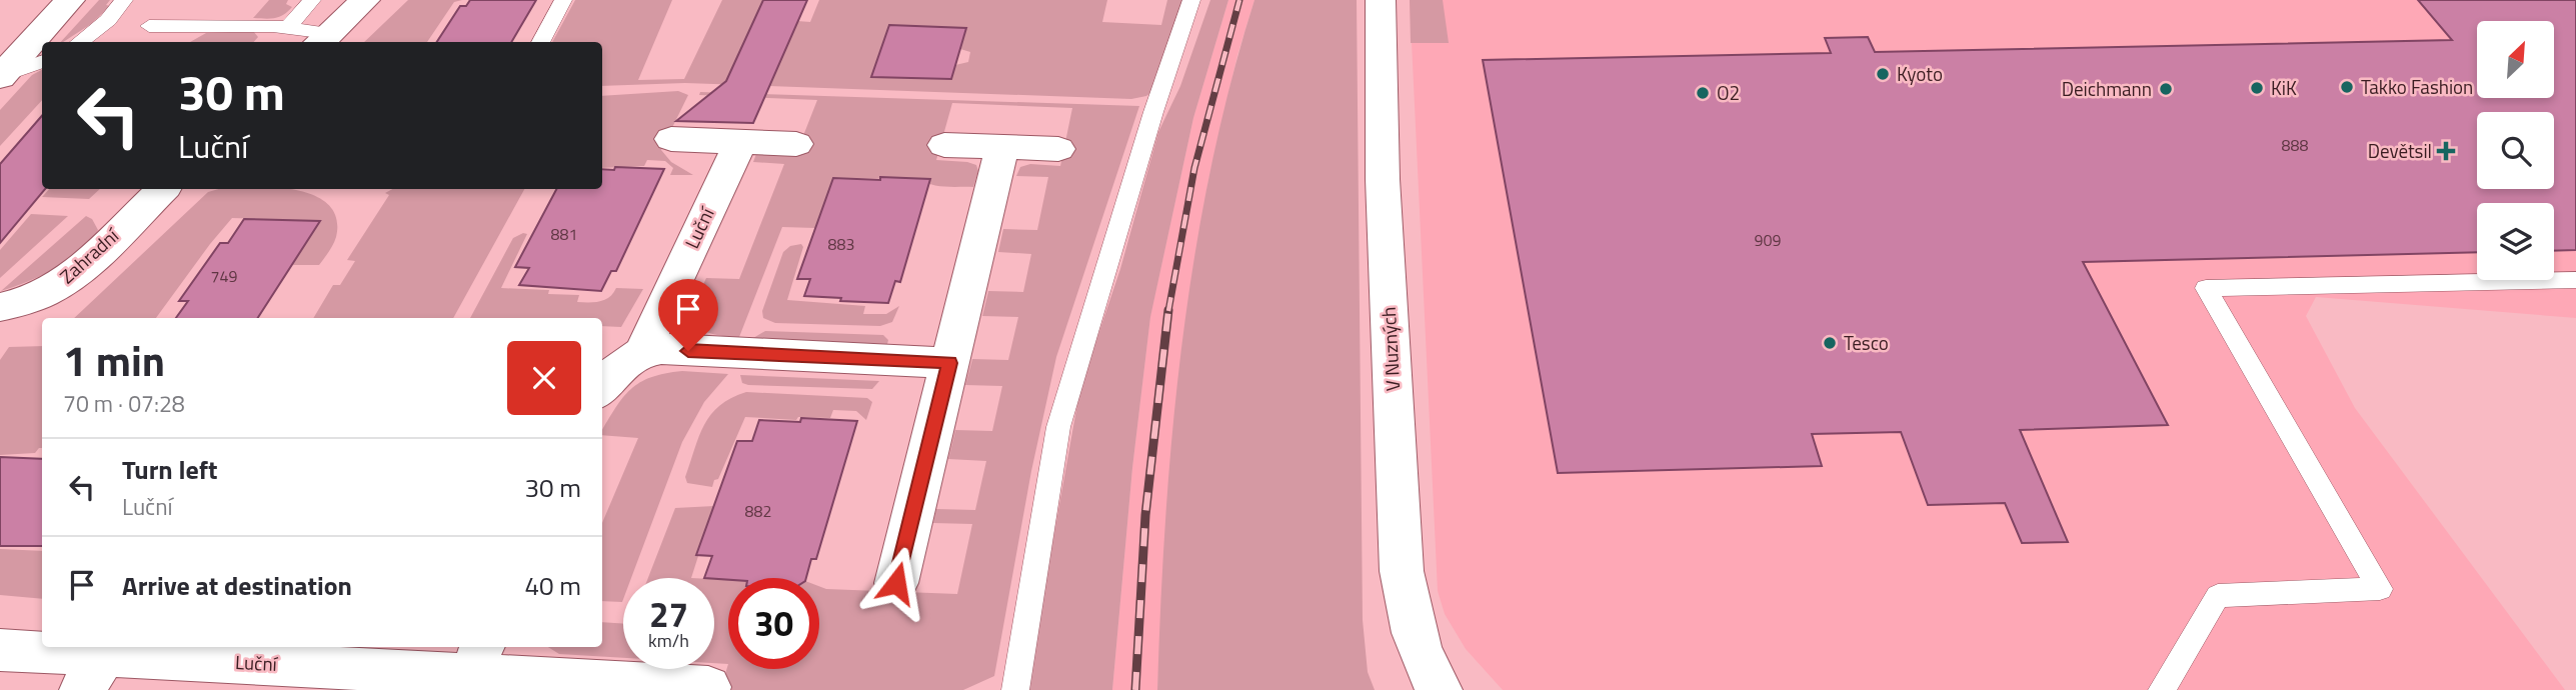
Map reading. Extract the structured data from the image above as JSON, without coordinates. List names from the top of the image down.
{
  "streets": {
    "street": ["Luční", "Zahradní", "V Nuzných"]
  },
  "places": {
    "other": [
      "Kyoto",
      "Takko Fashion",
      "KiK",
      "Deichmann",
      "O2",
      "Tesco"
    ],
    "health": ["Devětsil"]
  },
  "house_numbers": [
    "888",
    "881",
    "909",
    "883",
    "749",
    "882"
  ],
  "north": "top right",
  "page": {
    "turn": ["30 m", "Luční"],
    "heading": ["1 min", "70 m · 07:28"],
    "list": [
      {
        "name": "Turn left",
        "note": "Luční",
        "value": "30 m"
      },
      {
        "name": "Arrive at destination",
        "value": "40 m"
      }
    ],
    "speed": "27 km/h",
    "limit": "30"
  }
}
